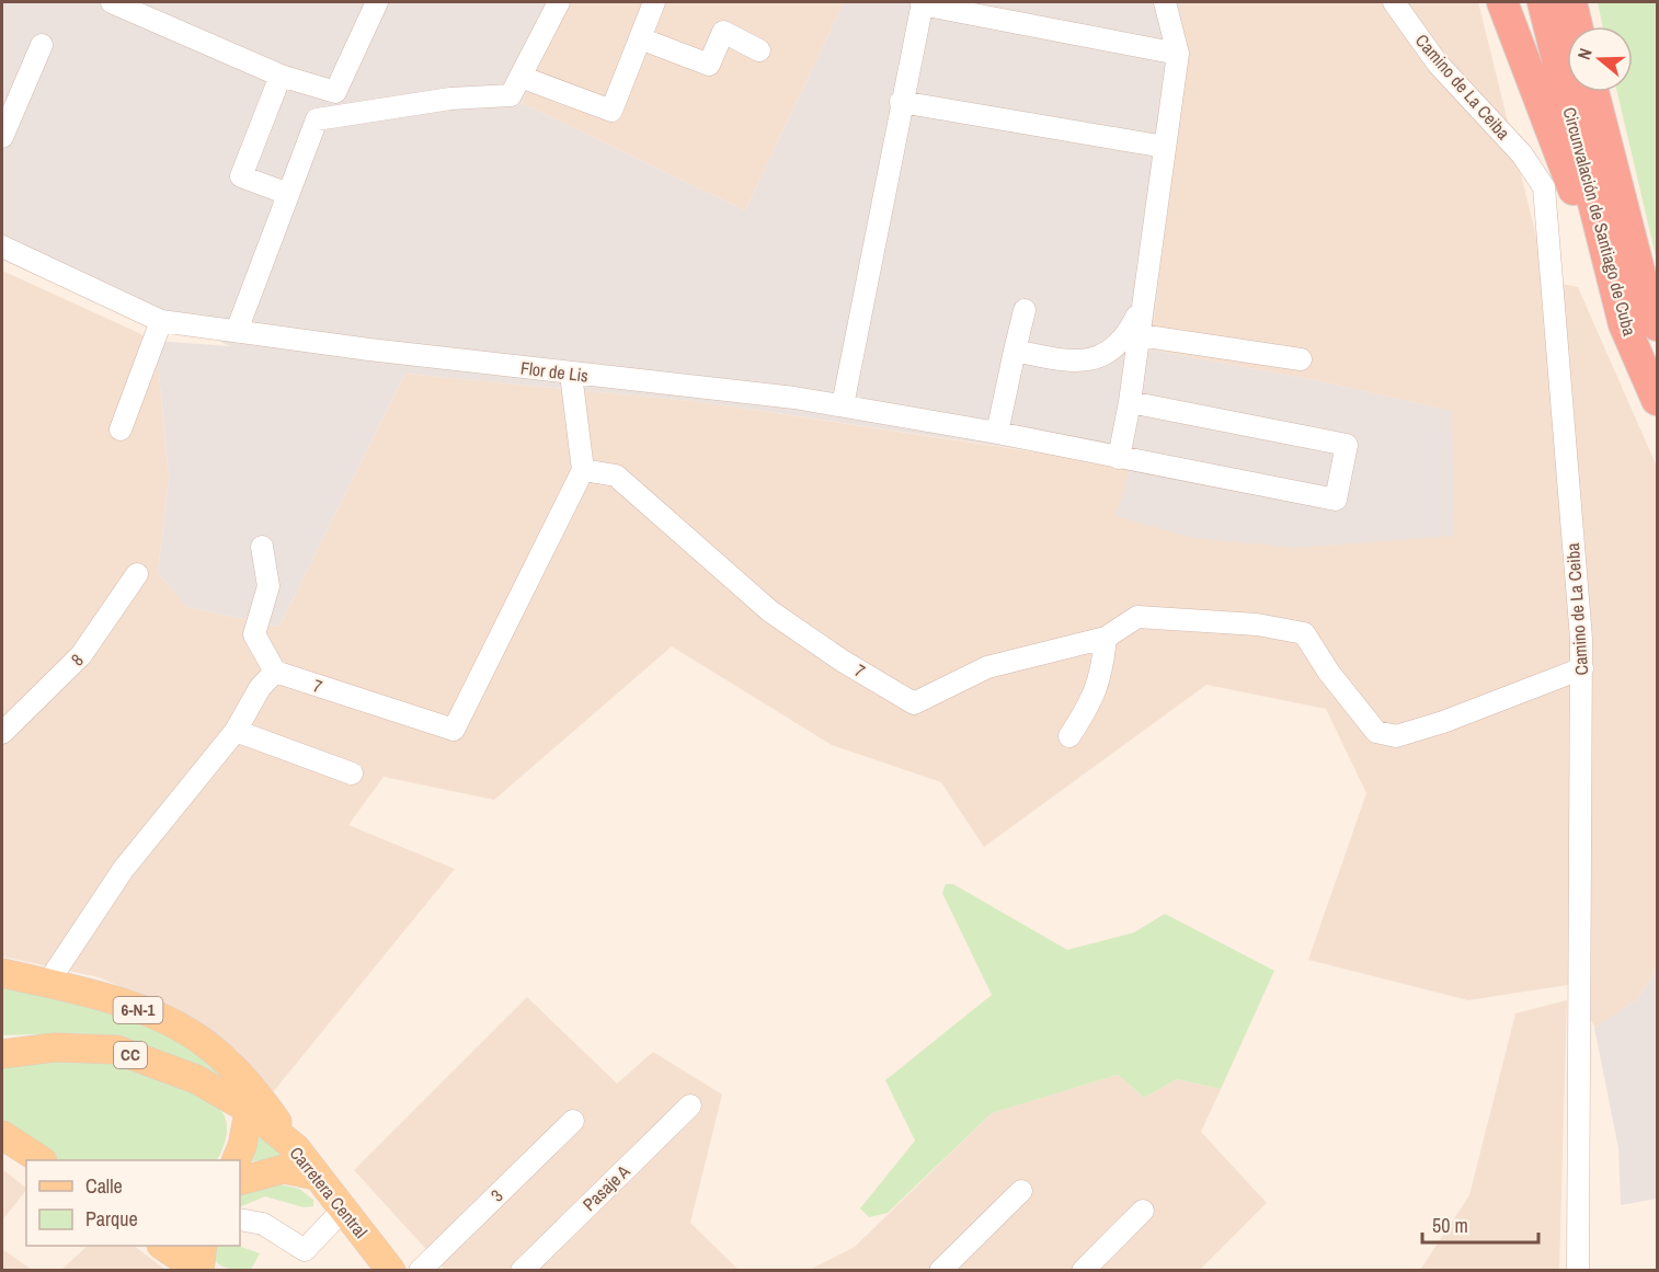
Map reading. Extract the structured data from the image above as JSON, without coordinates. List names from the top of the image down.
{
  "streets": {
    "highway": ["Circunvalación de Santiago de Cuba"],
    "main road": ["6-N-1", "CC", "Carretera Central"],
    "street": [
      "Camino de La Ceiba",
      "Flor de Lis",
      "8",
      "7",
      "Pasaje A",
      "3"
    ]
  },
  "crossings": [
    ["6-N-1", "CC"],
    ["6-N-1", "Carretera Central"],
    ["CC", "Carretera Central"]
  ],
  "legend": ["Calle", "Parque"],
  "scale_bar": "50 m",
  "north": "left"
}
